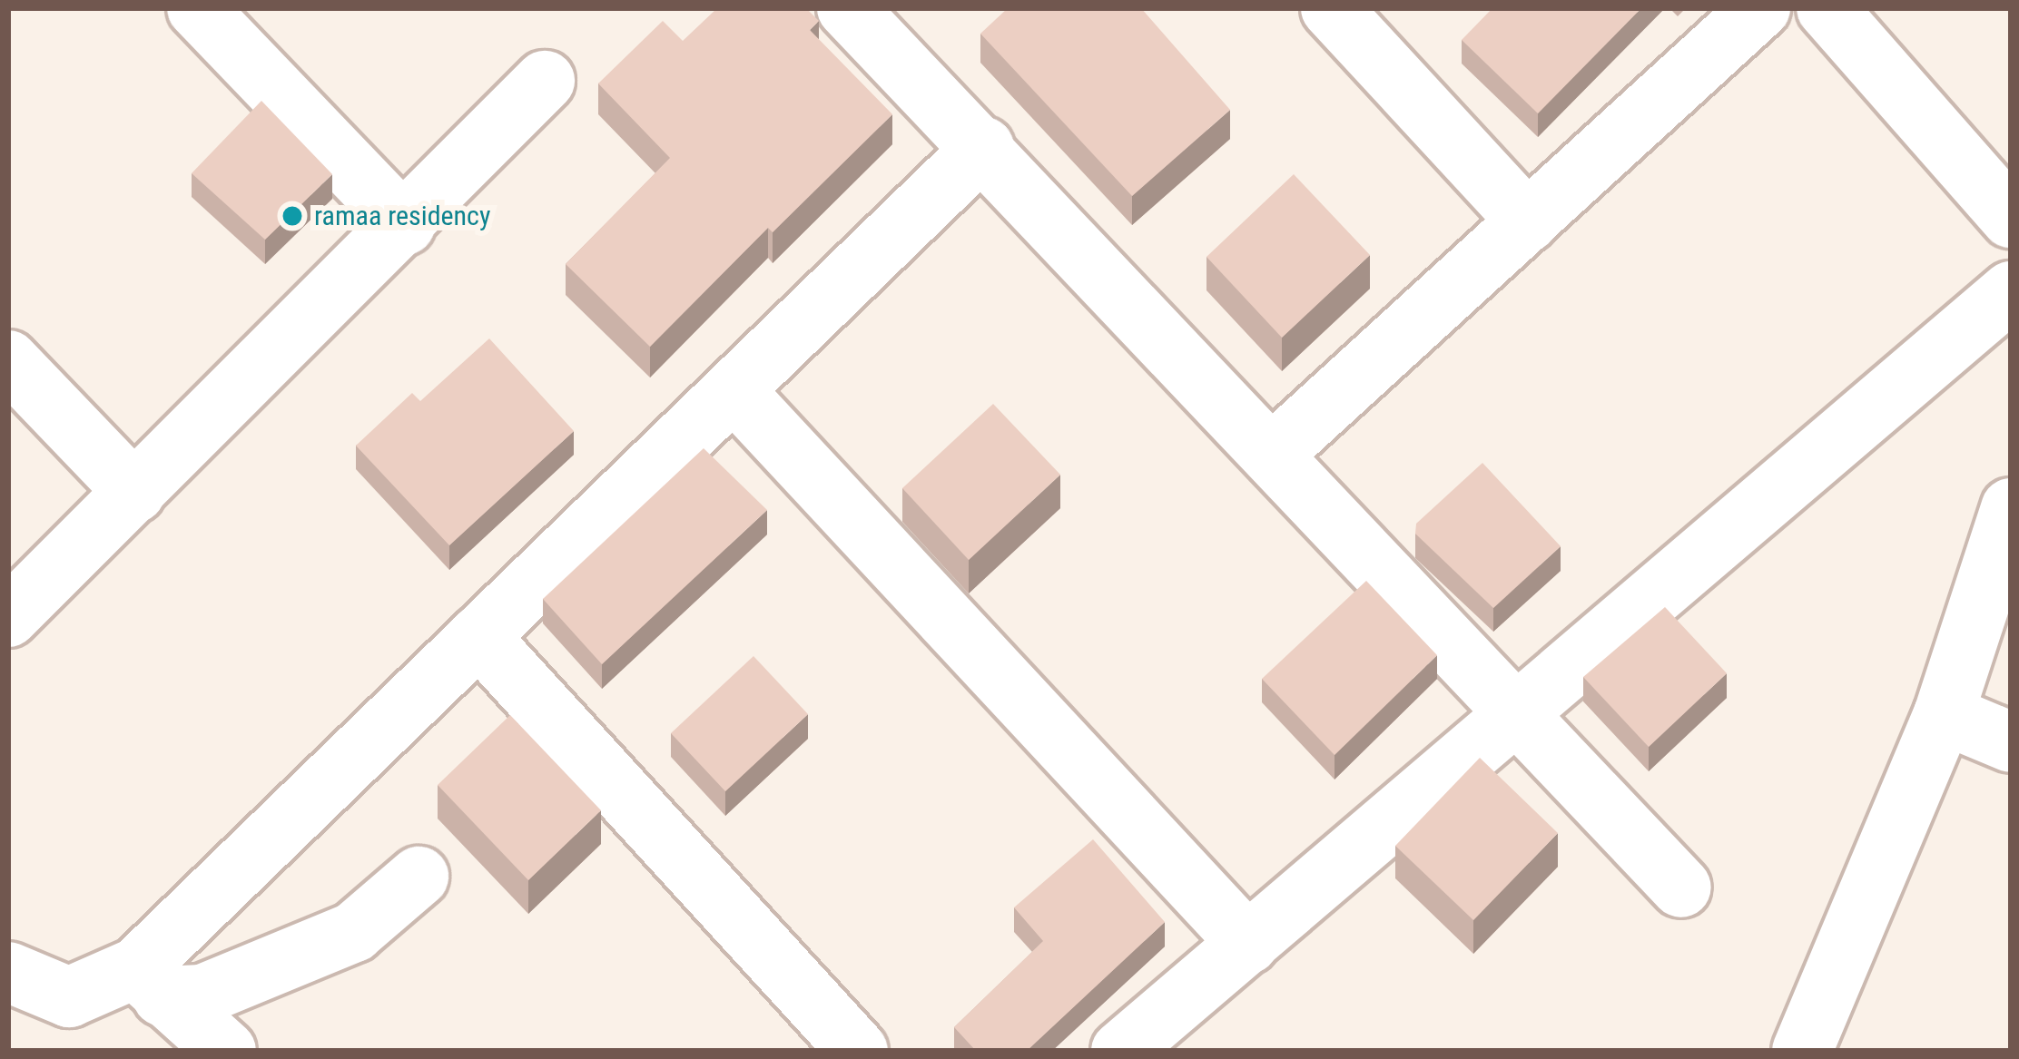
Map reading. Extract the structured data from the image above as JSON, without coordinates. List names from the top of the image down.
{
  "places": ["ramaa residency"]
}
